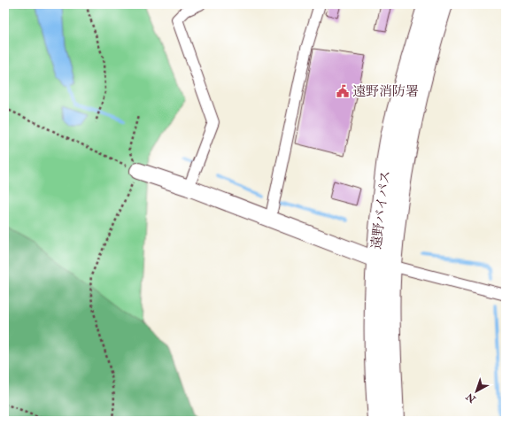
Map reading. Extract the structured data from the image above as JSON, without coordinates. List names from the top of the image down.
{
  "streets": {
    "highway": ["遠野バイパス"]
  },
  "places": {
    "public building": ["遠野消防署"]
  },
  "north": "bottom left"
}
